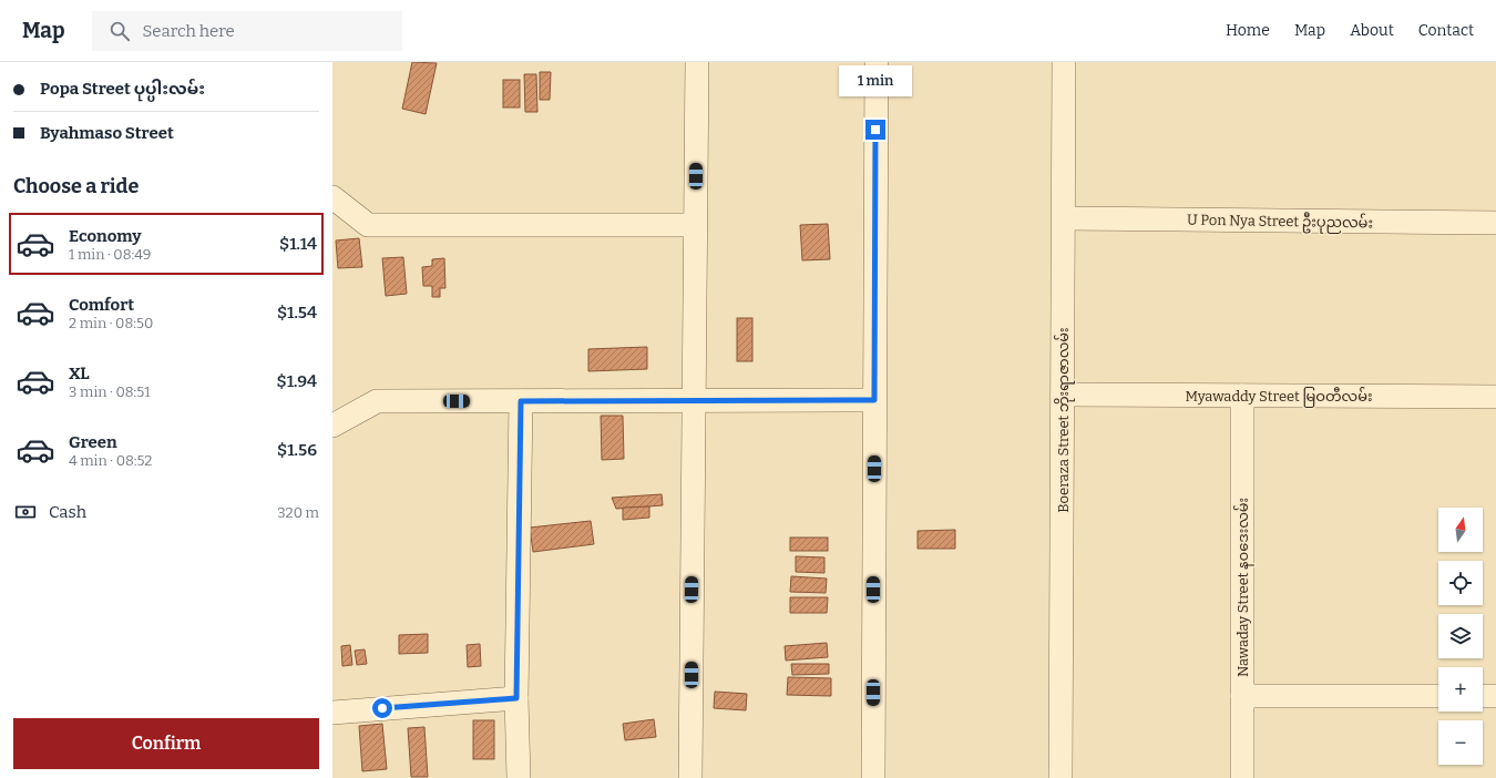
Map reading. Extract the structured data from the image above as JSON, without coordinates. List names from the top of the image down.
{
  "streets": {
    "street": [
      "U Pon Nya Street ဦးပုညလမ်း",
      "Myawaddy Street မြဝတီလမ်း",
      "Boeraza Street ဘိုးရာဇာလမ်း",
      "Nawaday Street နဝဒေးလမ်း"
    ]
  },
  "crossings": [
    ["U Pon Nya Street ဦးပုညလမ်း", "Boeraza Street ဘိုးရာဇာလမ်း"],
    ["Myawaddy Street မြဝတီလမ်း", "Boeraza Street ဘိုးရာဇာလမ်း"],
    ["Myawaddy Street မြဝတီလမ်း", "Nawaday Street နဝဒေးလမ်း"]
  ],
  "north": "top",
  "page": {
    "header": "Map",
    "search": "Search here",
    "nav": [
      "Home",
      "Map",
      "About",
      "Contact"
    ],
    "banner": ["Popa Street ပုပ္ပါးလမ်း", "Byahmaso Street"],
    "bubble": "1 min",
    "heading": "Choose a ride",
    "list": [
      {
        "name": "Economy",
        "note": "1 min · 08:49",
        "value": "$1.14"
      },
      {
        "name": "Comfort",
        "note": "2 min · 08:50",
        "value": "$1.54"
      },
      {
        "name": "XL",
        "note": "3 min · 08:51",
        "value": "$1.94"
      },
      {
        "name": "Green",
        "note": "4 min · 08:52",
        "value": "$1.56"
      }
    ],
    "pay": ["Cash", "320 m"],
    "map_buttons": ["+", "−"],
    "buttons": "Confirm"
  }
}
